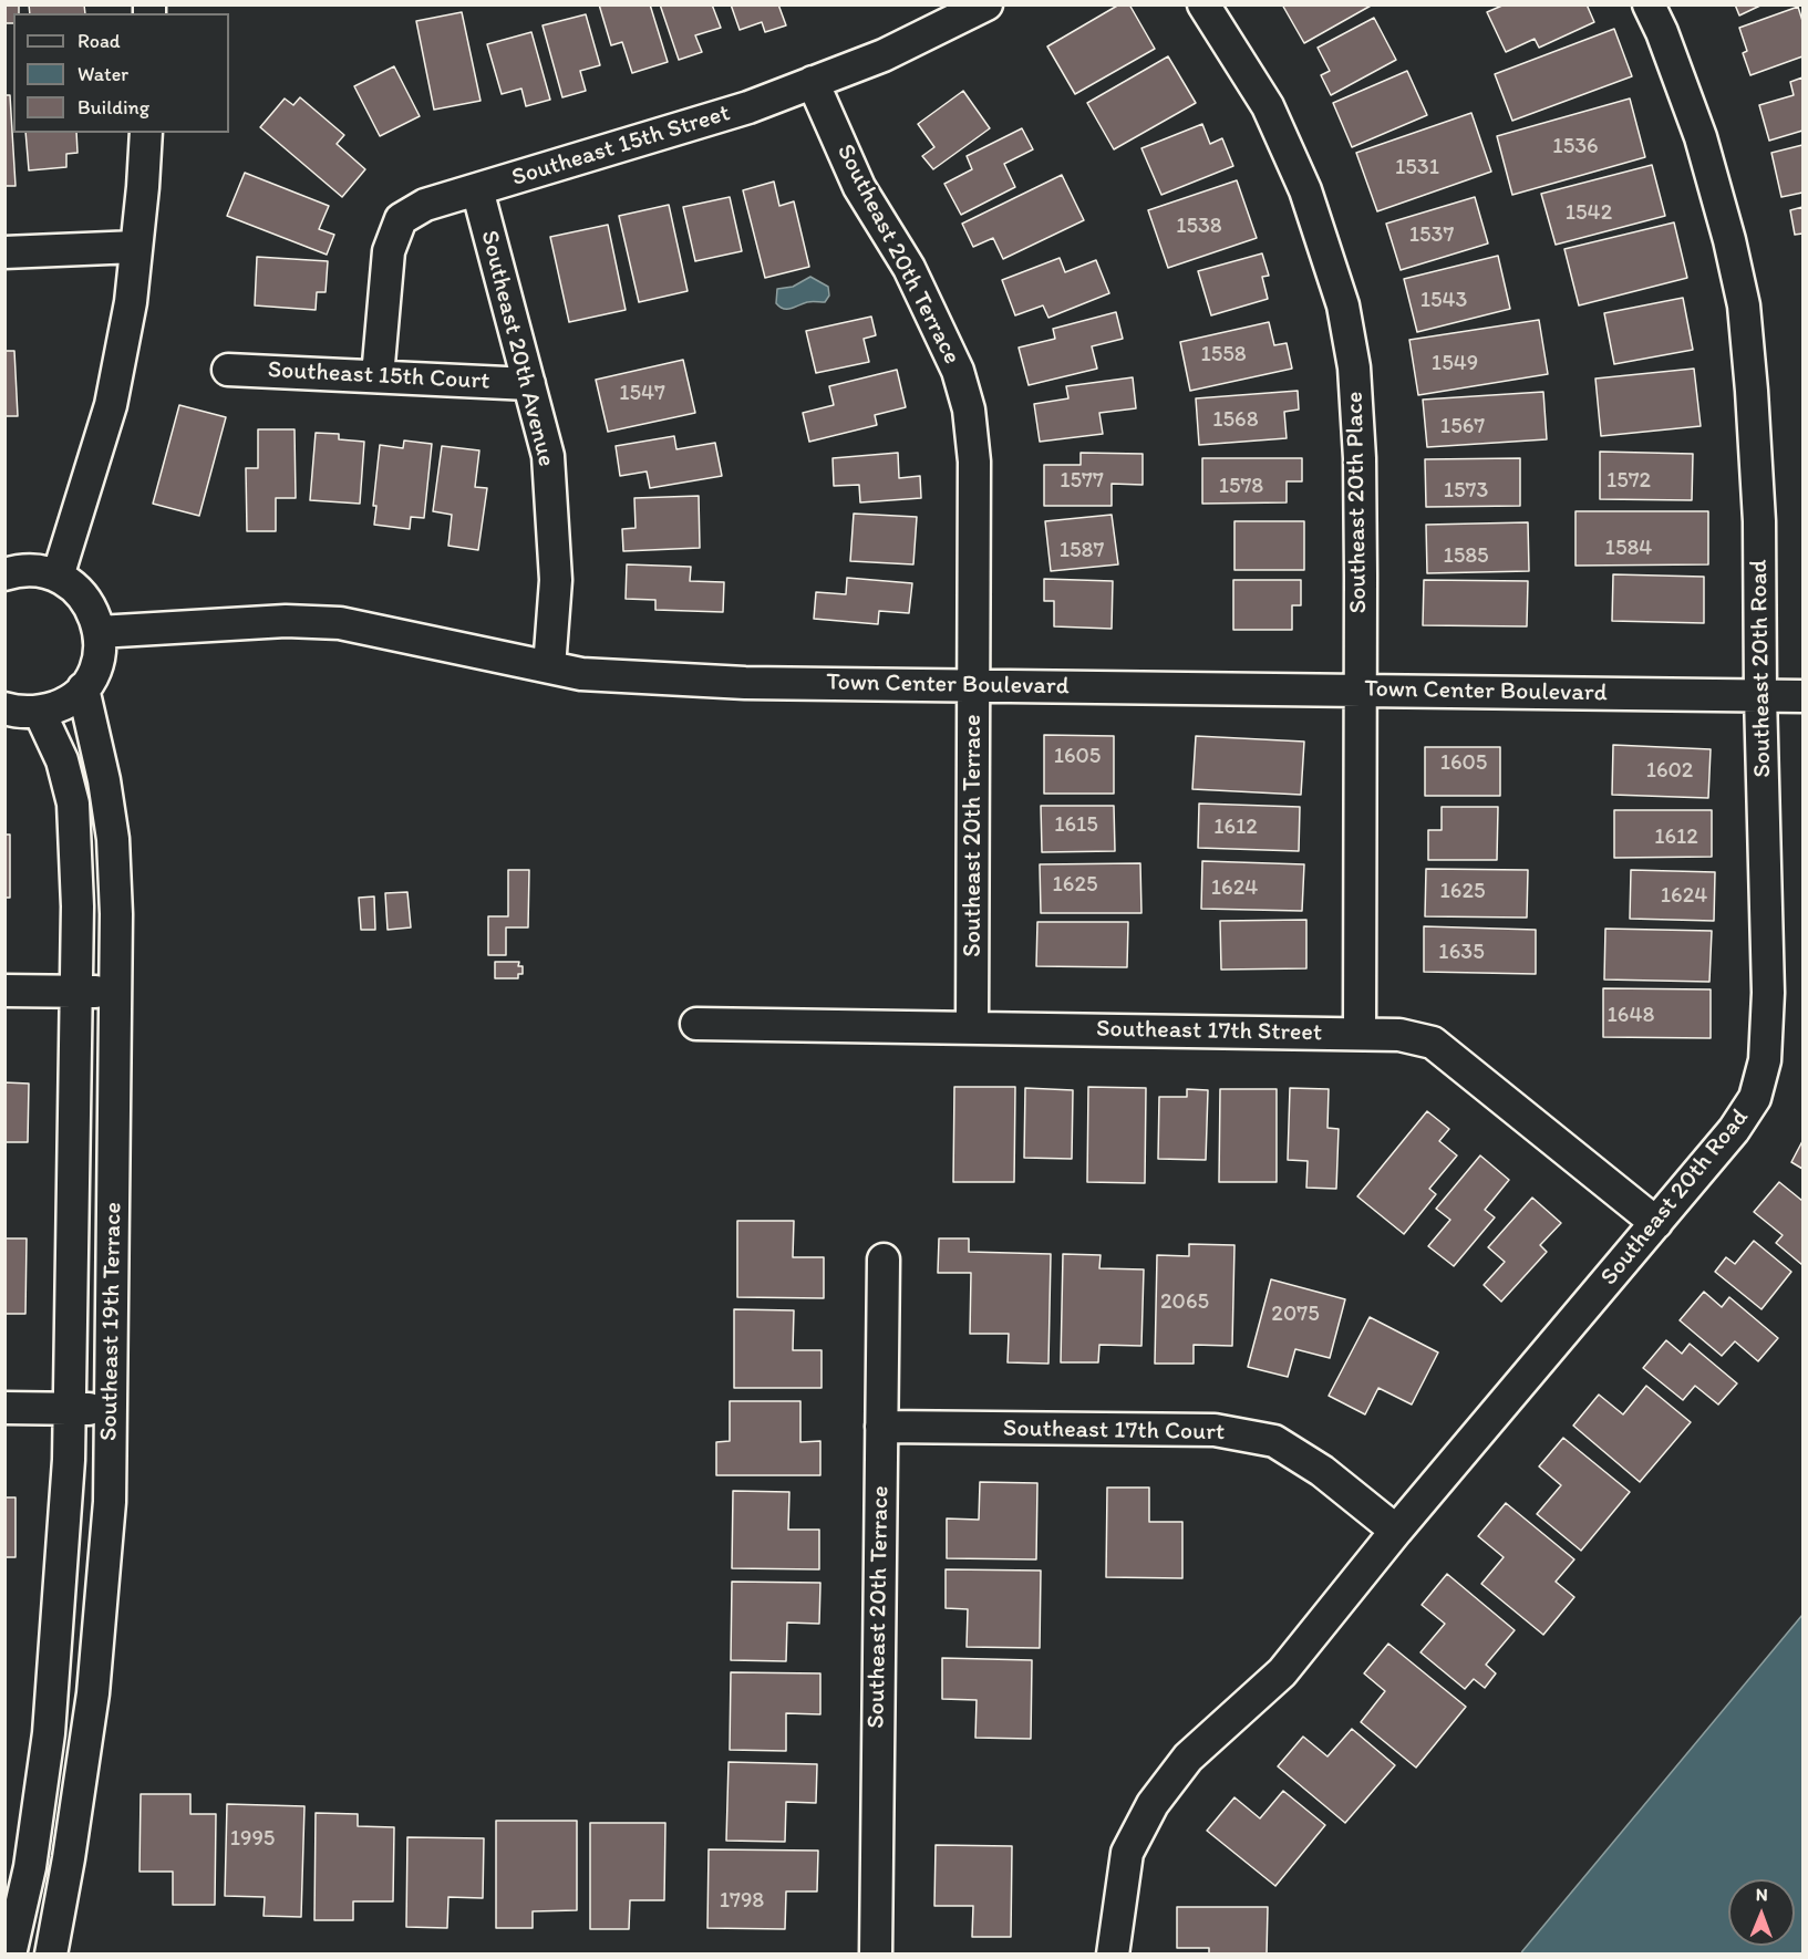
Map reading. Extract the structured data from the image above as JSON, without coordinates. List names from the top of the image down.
{
  "streets": {
    "street": [
      "Southeast 15th Street",
      "Southeast 20th Terrace",
      "Southeast 20th Avenue",
      "Southeast 15th Court",
      "Southeast 20th Place",
      "Southeast 20th Road",
      "Town Center Boulevard",
      "Southeast 17th Street",
      "Southeast 19th Terrace",
      "Southeast 17th Court"
    ]
  },
  "crossings": [
    ["Southeast 15th Street", "Southeast 20th Terrace"],
    ["Southeast 15th Street", "Southeast 20th Avenue"],
    ["Southeast 15th Street", "Southeast 15th Court"],
    ["Southeast 20th Terrace", "Town Center Boulevard"],
    ["Southeast 20th Terrace", "Southeast 17th Street"],
    ["Southeast 20th Terrace", "Southeast 17th Court"],
    ["Southeast 20th Avenue", "Southeast 15th Court"],
    ["Southeast 20th Avenue", "Town Center Boulevard"],
    ["Southeast 20th Place", "Town Center Boulevard"],
    ["Southeast 20th Place", "Southeast 17th Street"],
    ["Southeast 20th Road", "Town Center Boulevard"],
    ["Southeast 20th Road", "Southeast 17th Street"],
    ["Southeast 20th Road", "Southeast 17th Court"]
  ],
  "house_numbers": [
    "1536",
    "1531",
    "1542",
    "1538",
    "1537",
    "1543",
    "1558",
    "1549",
    "1547",
    "1568",
    "1567",
    "1577",
    "1572",
    "1578",
    "1573",
    "1584",
    "1587",
    "1585",
    "1605",
    "1605",
    "1602",
    "1615",
    "1612",
    "1612",
    "1625",
    "1624",
    "1625",
    "1624",
    "1635",
    "1648",
    "2065",
    "2075",
    "1995",
    "1798"
  ],
  "legend": ["Road", "Water", "Building"],
  "north": "top"
}
